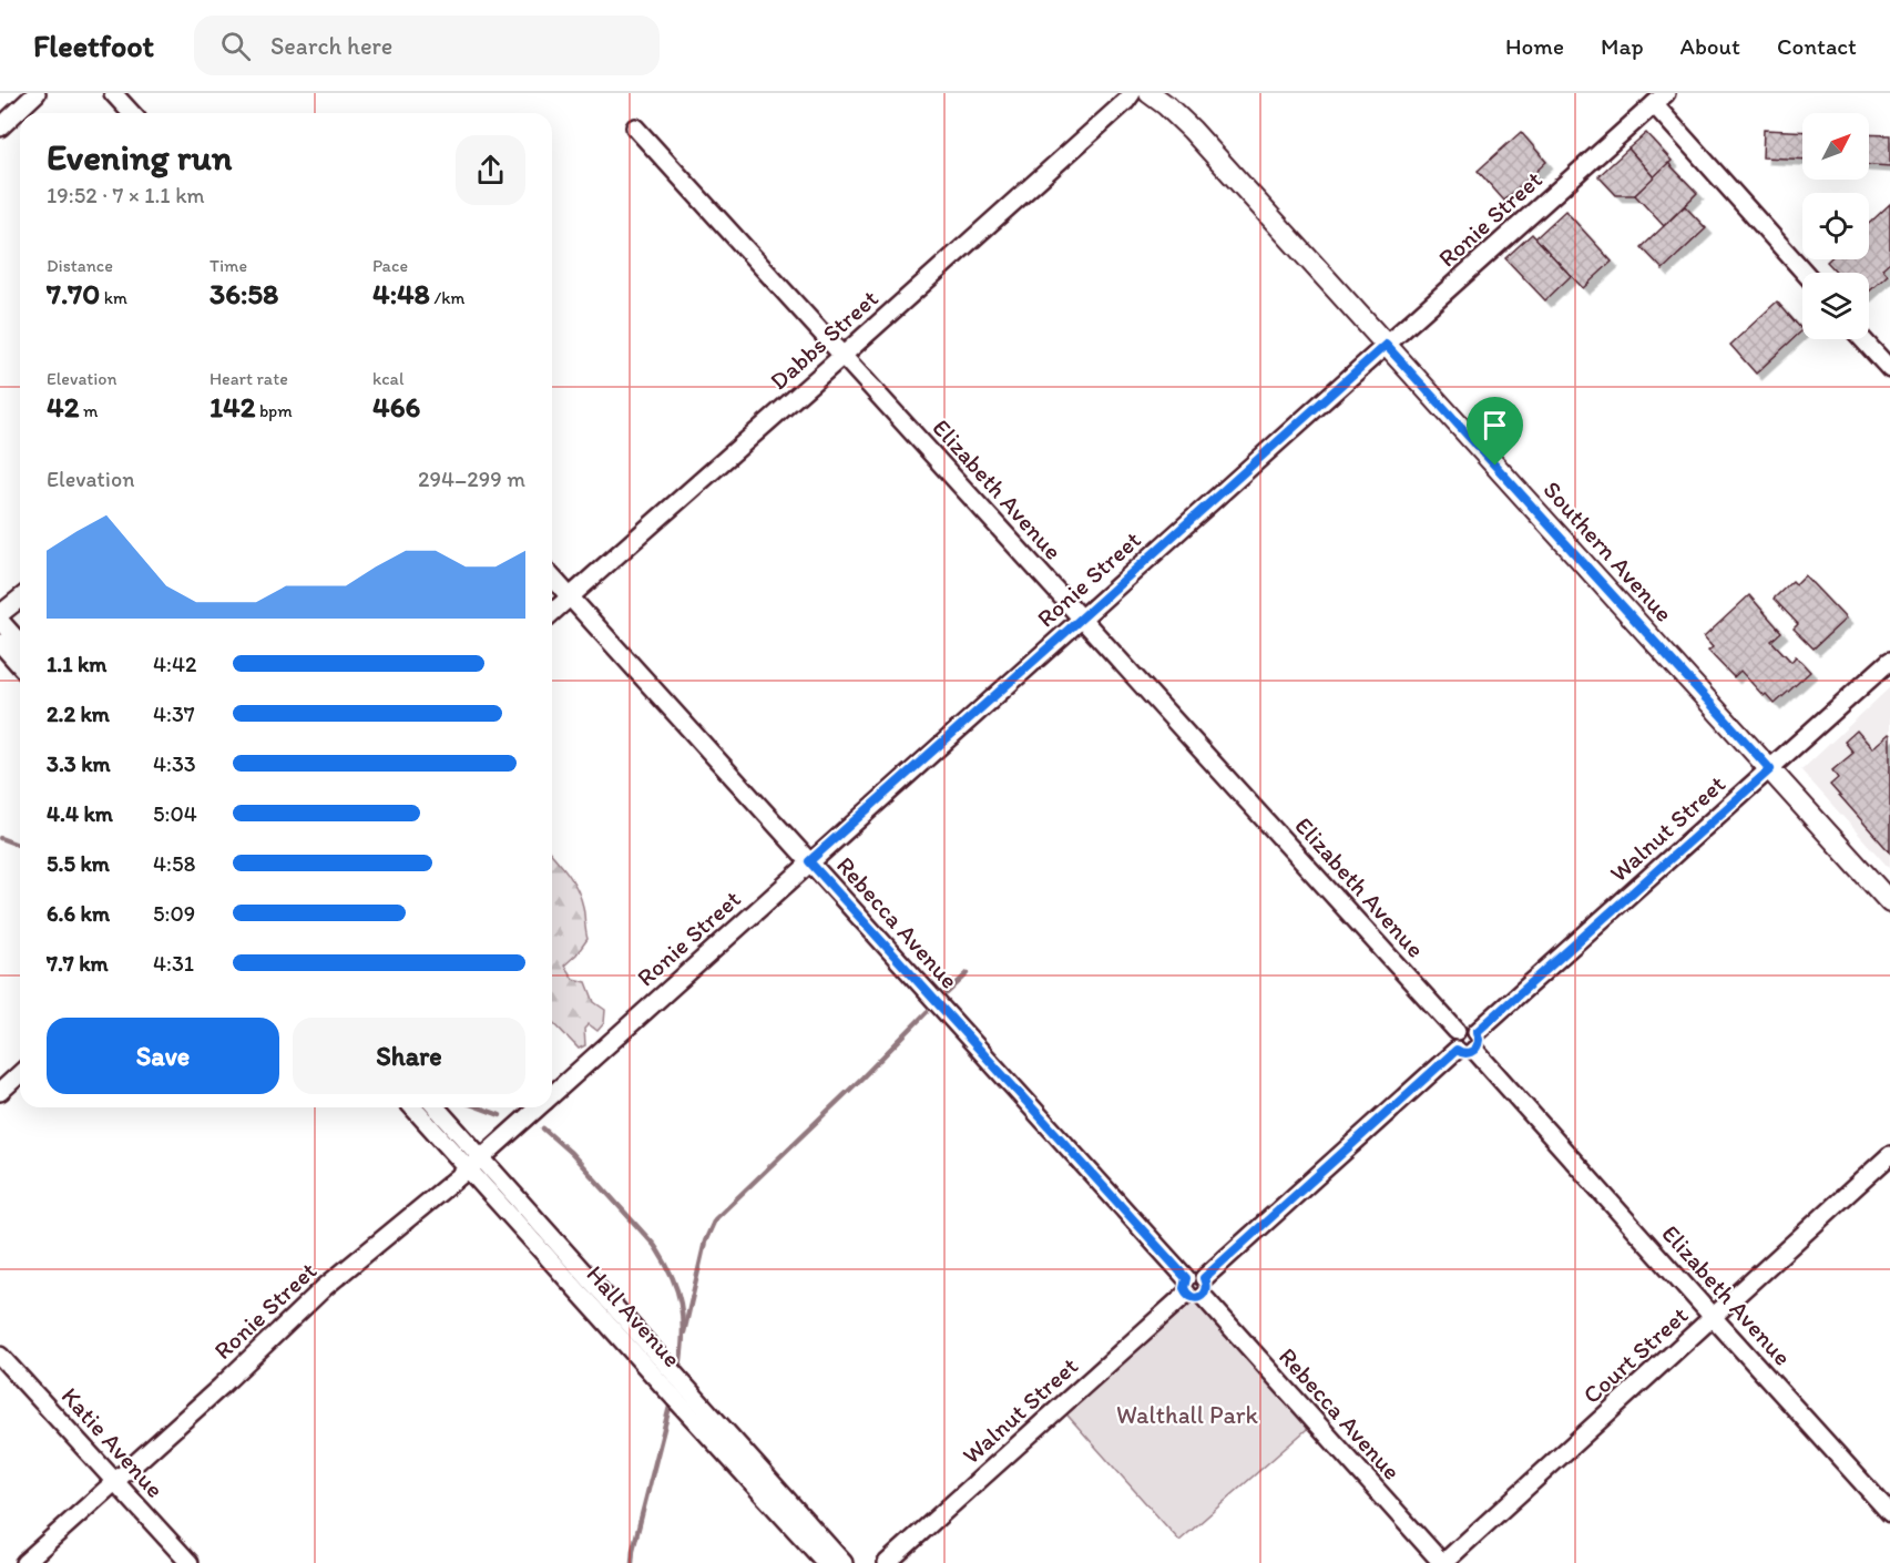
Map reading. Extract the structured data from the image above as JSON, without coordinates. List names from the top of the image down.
{
  "streets": {
    "main road": ["Southern Avenue"],
    "street": [
      "Ronie Street",
      "Dabbs Street",
      "Elizabeth Avenue",
      "Walnut Street",
      "Rebecca Avenue",
      "Hall Avenue",
      "Court Street",
      "Katie Avenue"
    ]
  },
  "crossings": [
    ["Ronie Street", "Elizabeth Avenue"],
    ["Ronie Street", "Southern Avenue"],
    ["Ronie Street", "Rebecca Avenue"],
    ["Ronie Street", "Hall Avenue"],
    ["Ronie Street", "Katie Avenue"],
    ["Dabbs Street", "Elizabeth Avenue"],
    ["Dabbs Street", "Rebecca Avenue"],
    ["Elizabeth Avenue", "Walnut Street"],
    ["Elizabeth Avenue", "Court Street"],
    ["Southern Avenue", "Walnut Street"],
    ["Walnut Street", "Rebecca Avenue"],
    ["Rebecca Avenue", "Court Street"]
  ],
  "parks": ["Walthall Park"],
  "north": "top right",
  "page": {
    "header": "Fleetfoot",
    "search": "Search here",
    "nav": [
      "Home",
      "Map",
      "About",
      "Contact"
    ],
    "heading": ["Evening run", "19:52 · 7 × 1.1 km"],
    "stats": [
      ["Distance", "7.70 km"],
      ["Time", "36:58"],
      ["Pace", "4:48 /km"],
      ["Elevation", "42 m"],
      ["Heart rate", "142 bpm"],
      ["kcal", "466"]
    ],
    "chart": ["Elevation", "294–299 m"],
    "list": [
      {
        "name": "1.1 km",
        "note": "4:42"
      },
      {
        "name": "2.2 km",
        "note": "4:37"
      },
      {
        "name": "3.3 km",
        "note": "4:33"
      },
      {
        "name": "4.4 km",
        "note": "5:04"
      },
      {
        "name": "5.5 km",
        "note": "4:58"
      },
      {
        "name": "6.6 km",
        "note": "5:09"
      },
      {
        "name": "7.7 km",
        "note": "4:31"
      }
    ],
    "buttons": ["Save", "Share"]
  }
}
